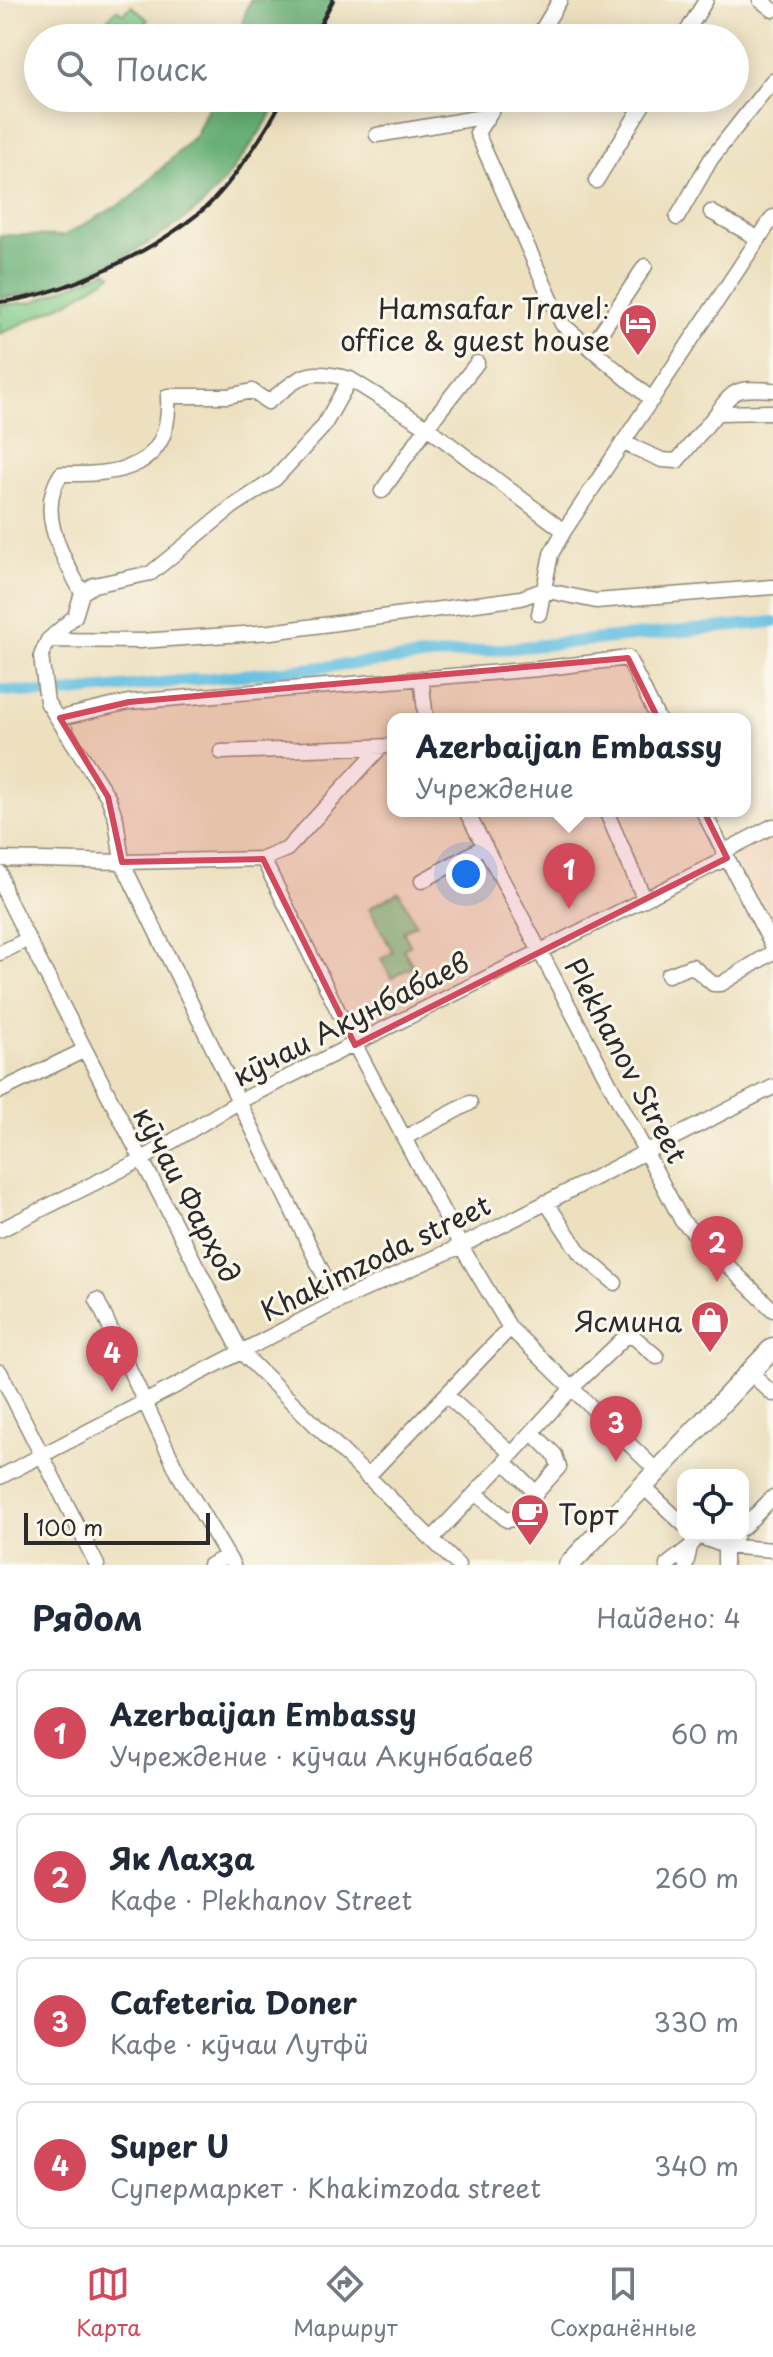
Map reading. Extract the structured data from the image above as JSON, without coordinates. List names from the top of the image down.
{
  "streets": {
    "street": [
      "кӯчаи Акунбабаев",
      "Plekhanov Street",
      "кӯчаи Фарҳод",
      "Khakimzoda street"
    ]
  },
  "crossings": [
    ["кӯчаи Акунбабаев", "Plekhanov Street"],
    ["кӯчаи Акунбабаев", "кӯчаи Фарҳод"],
    ["Plekhanov Street", "Khakimzoda street"],
    ["кӯчаи Фарҳод", "Khakimzoda street"]
  ],
  "places": {
    "hotel": ["Hamsafar Travel: office & guest house"],
    "shop": ["Ясмина"],
    "cafe": ["Торт"]
  },
  "scale_bar": "100 m",
  "page": {
    "search": "Поиск",
    "popup": ["Azerbaijan Embassy", "Учреждение"],
    "pins": [
      "1",
      "2",
      "4",
      "3"
    ],
    "scale": "100 m",
    "heading": ["Рядом", "Найдено: 4"],
    "list": [
      {
        "mark": "1",
        "name": "Azerbaijan Embassy",
        "note": "Учреждение · кӯчаи Акунбабаев",
        "value": "60 m"
      },
      {
        "mark": "2",
        "name": "Як Лахза",
        "note": "Кафе · Plekhanov Street",
        "value": "260 m"
      },
      {
        "mark": "3",
        "name": "Cafeteria Doner",
        "note": "Кафе · кӯчаи Лутфӣ",
        "value": "330 m"
      },
      {
        "mark": "4",
        "name": "Super U",
        "note": "Супермаркет · Khakimzoda street",
        "value": "340 m"
      }
    ],
    "nav": ["Карта", "Маршрут", "Сохранённые"]
  }
}
